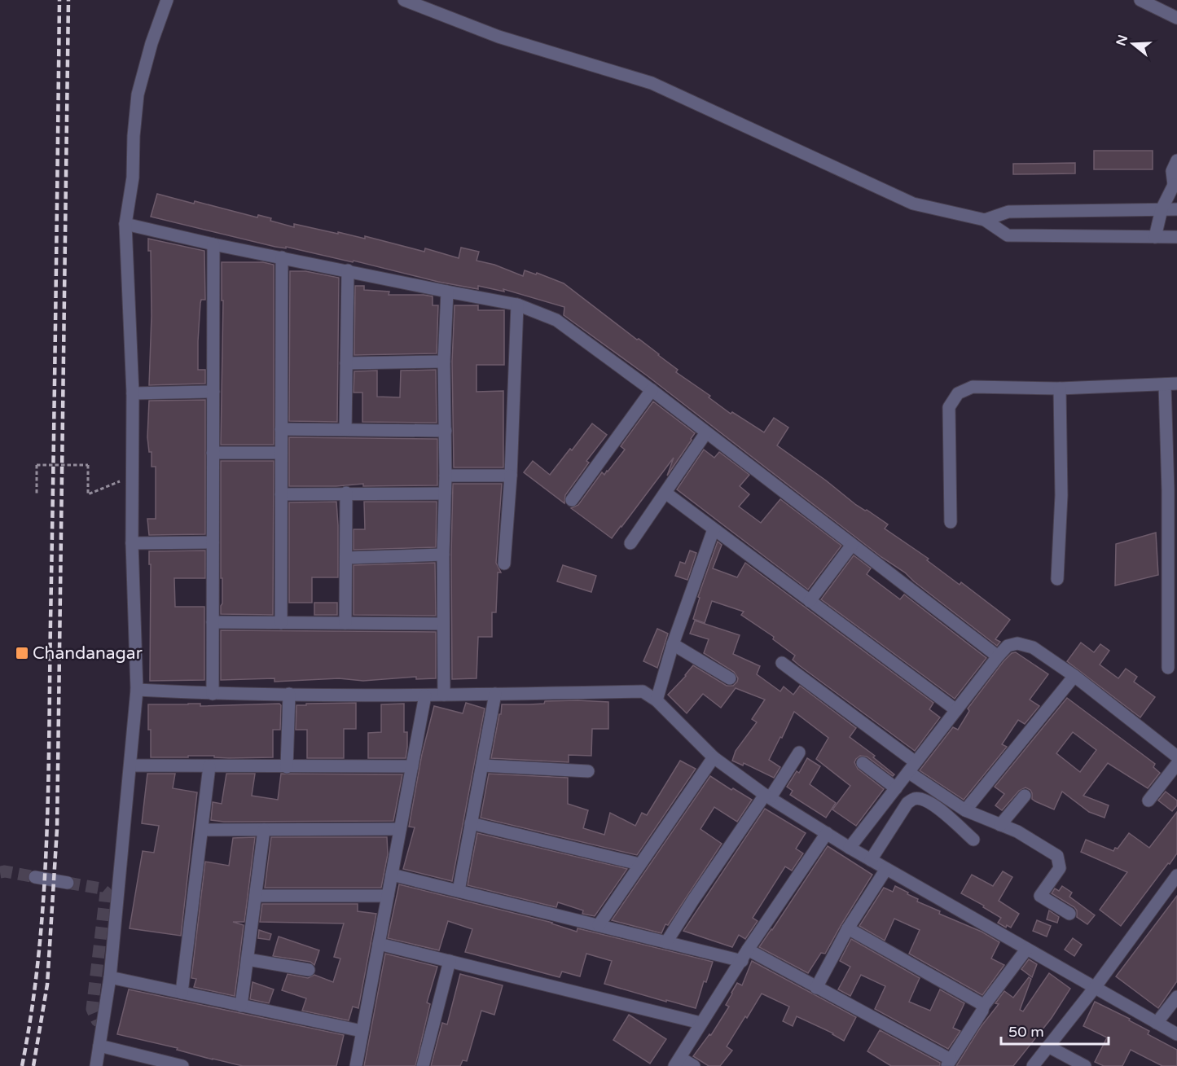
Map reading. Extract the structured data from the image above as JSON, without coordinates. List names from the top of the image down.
{
  "places": {
    "transit": ["Chandanagar"]
  },
  "scale_bar": "50 m",
  "north": "left"
}
